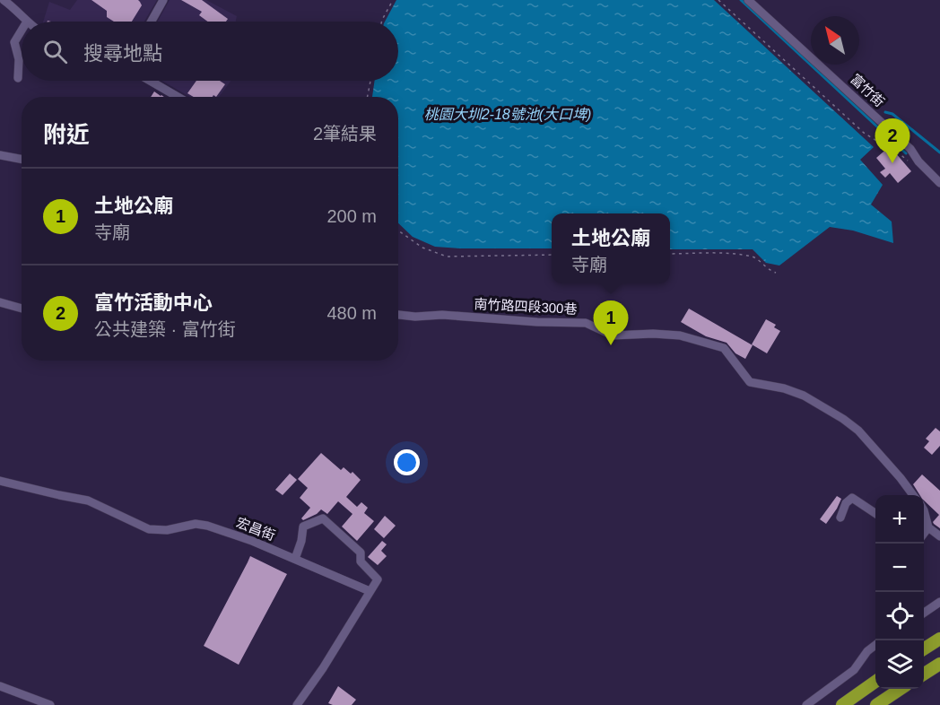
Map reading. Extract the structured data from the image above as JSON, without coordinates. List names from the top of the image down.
{
  "streets": {
    "street": ["富竹街", "南竹路四段300巷", "宏昌街"]
  },
  "water": ["桃園大圳2-18號池(大口埤)"],
  "north": "top left",
  "page": {
    "search": "搜尋地點",
    "heading": ["附近", "2筆結果"],
    "pins": ["2", "1"],
    "list": [
      {
        "mark": "1",
        "name": "土地公廟",
        "note": "寺廟",
        "value": "200 m"
      },
      {
        "mark": "2",
        "name": "富竹活動中心",
        "note": "公共建築 · 富竹街",
        "value": "480 m"
      }
    ],
    "popup": ["土地公廟", "寺廟"],
    "map_buttons": ["+", "−"]
  }
}
